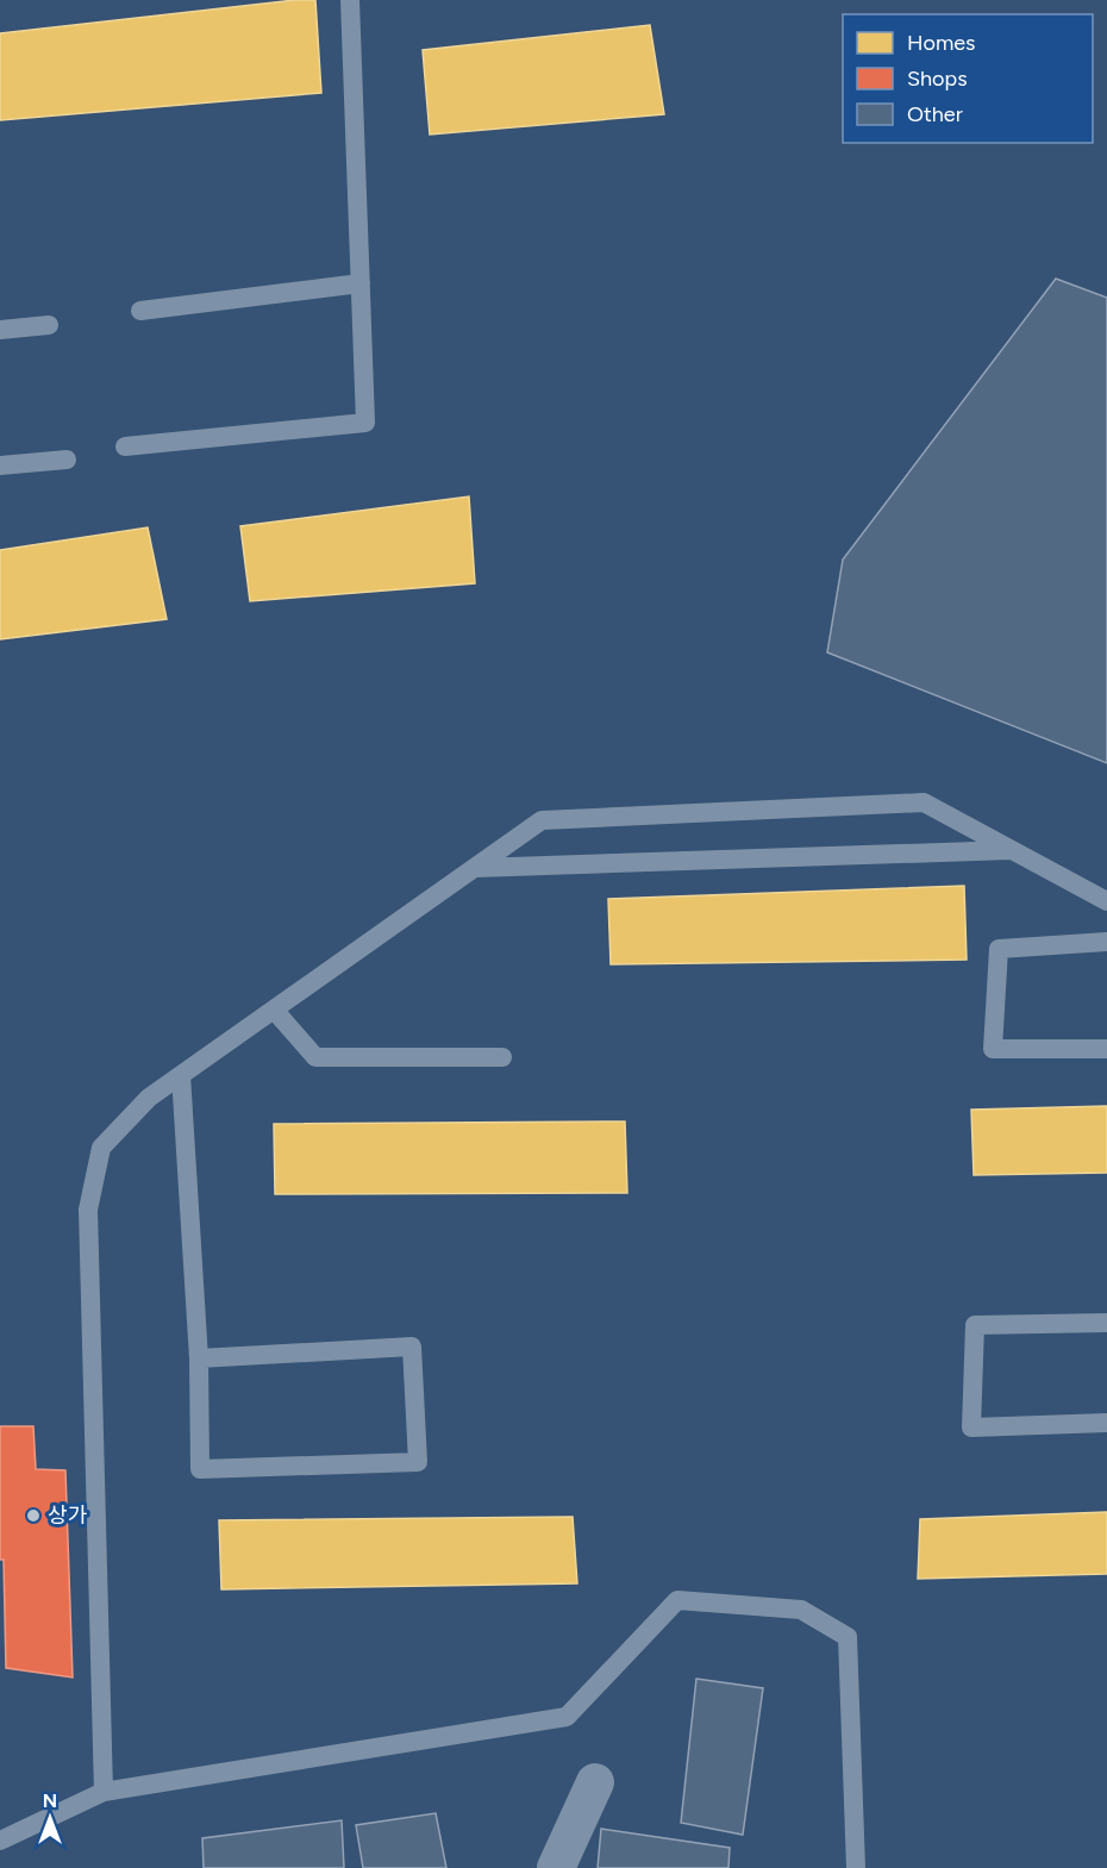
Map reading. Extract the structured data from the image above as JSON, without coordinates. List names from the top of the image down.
{
  "places": ["상가"],
  "legend": ["Homes", "Shops", "Other"],
  "north": "top"
}
